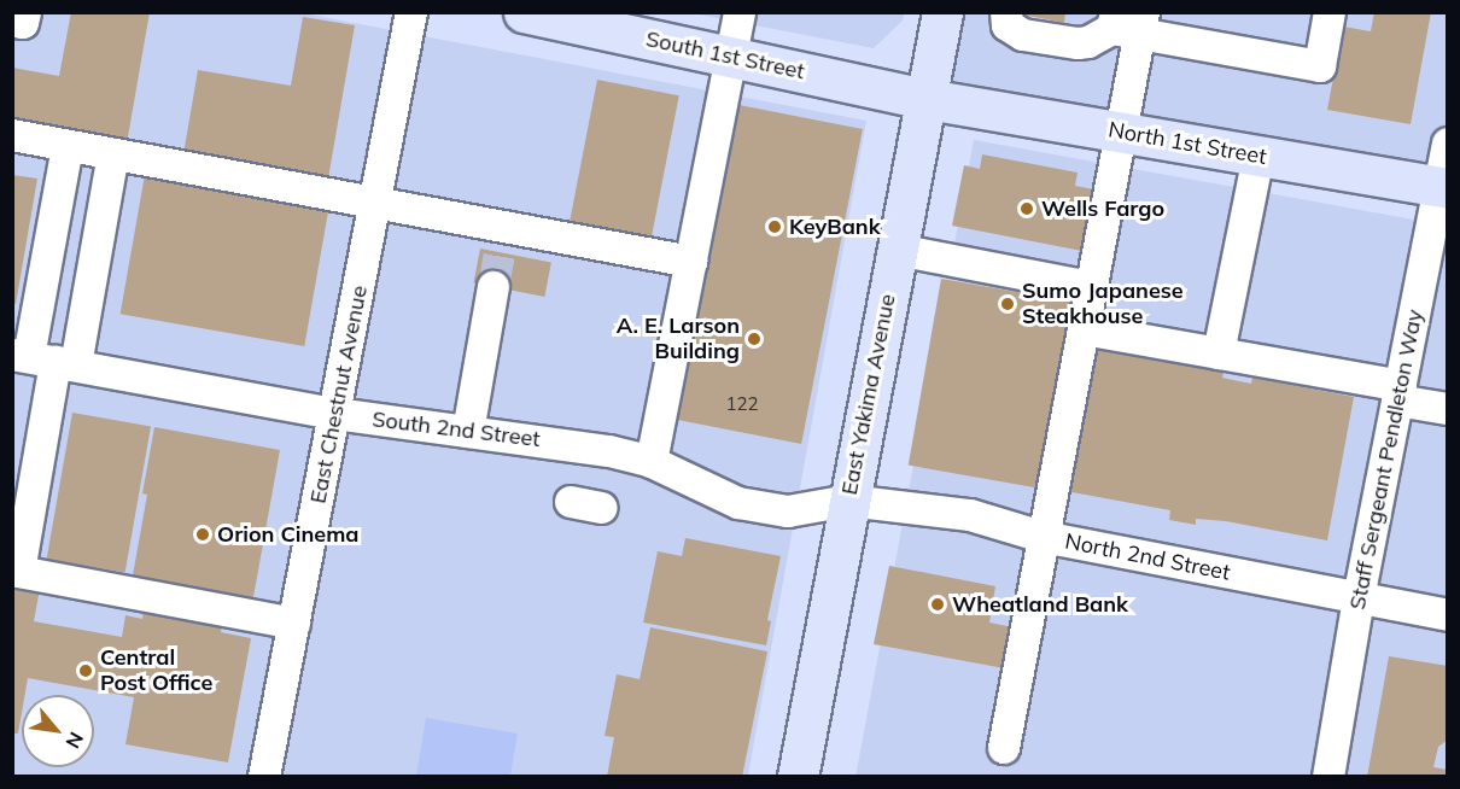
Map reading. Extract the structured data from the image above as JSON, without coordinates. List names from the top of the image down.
{
  "streets": {
    "main road": ["South 1st Street", "North 1st Street", "East Yakima Avenue"],
    "street": [
      "East Chestnut Avenue",
      "South 2nd Street",
      "Staff Sergeant Pendleton Way",
      "North 2nd Street"
    ]
  },
  "crossings": [
    ["South 1st Street", "North 1st Street"],
    ["South 1st Street", "East Yakima Avenue"],
    ["North 1st Street", "East Yakima Avenue"],
    ["North 1st Street", "Staff Sergeant Pendleton Way"],
    ["East Chestnut Avenue", "South 2nd Street"],
    ["East Yakima Avenue", "South 2nd Street"],
    ["East Yakima Avenue", "North 2nd Street"],
    ["South 2nd Street", "North 2nd Street"],
    ["Staff Sergeant Pendleton Way", "North 2nd Street"]
  ],
  "places": [
    "Wells Fargo",
    "KeyBank",
    "Sumo Japanese Steakhouse",
    "A. E. Larson Building",
    "Orion Cinema",
    "Wheatland Bank",
    "Central Post Office"
  ],
  "house_numbers": ["122"],
  "north": "bottom right"
}
